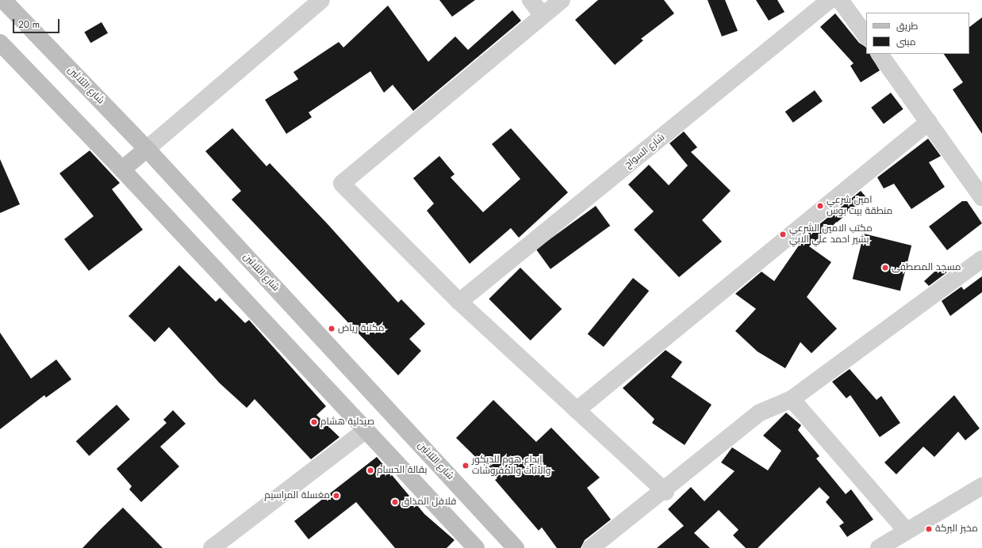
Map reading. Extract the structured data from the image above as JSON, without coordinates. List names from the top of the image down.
{
  "streets": {
    "street": ["شارع الثلاثين", "شارع السواح"]
  },
  "places": [
    "امين شرعي منطقة بيت بوس",
    "مكتب الامين الشرعي بشير احمد علي الابي",
    "مسجد المصطفى",
    "مكتبة رياض",
    "صيدلية هشام",
    "إبداع هوم للديكور والأثاث والمفروشات",
    "بقالة الحسام",
    "مغسلة المراسيم",
    "فلافل المذاق",
    "مخبز البركة"
  ],
  "legend": ["طريق", "مبنى"],
  "scale_bar": "20 m"
}
